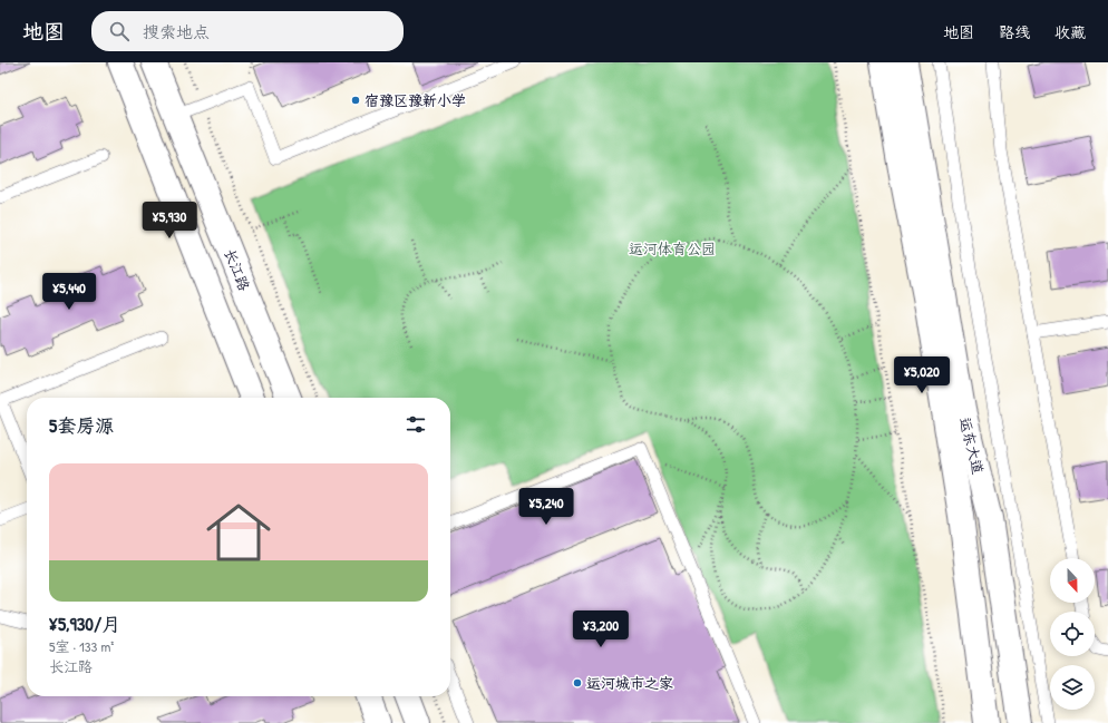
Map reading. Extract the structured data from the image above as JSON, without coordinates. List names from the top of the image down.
{
  "streets": {
    "main road": ["长江路", "运东大道"]
  },
  "parks": ["运河体育公园"],
  "places": ["宿豫区豫新小学", "运河城市之家"],
  "north": "bottom",
  "page": {
    "header": "地图",
    "search": "搜索地点",
    "nav": ["地图", "路线", "收藏"],
    "price": [
      "¥5,930",
      "¥5,440",
      "¥5,020",
      "¥5,240",
      "¥3,200"
    ],
    "heading": "5套房源",
    "list": [
      {
        "name": "¥5,930/月",
        "note": "5室 · 133 m² · 长江路"
      }
    ]
  }
}
